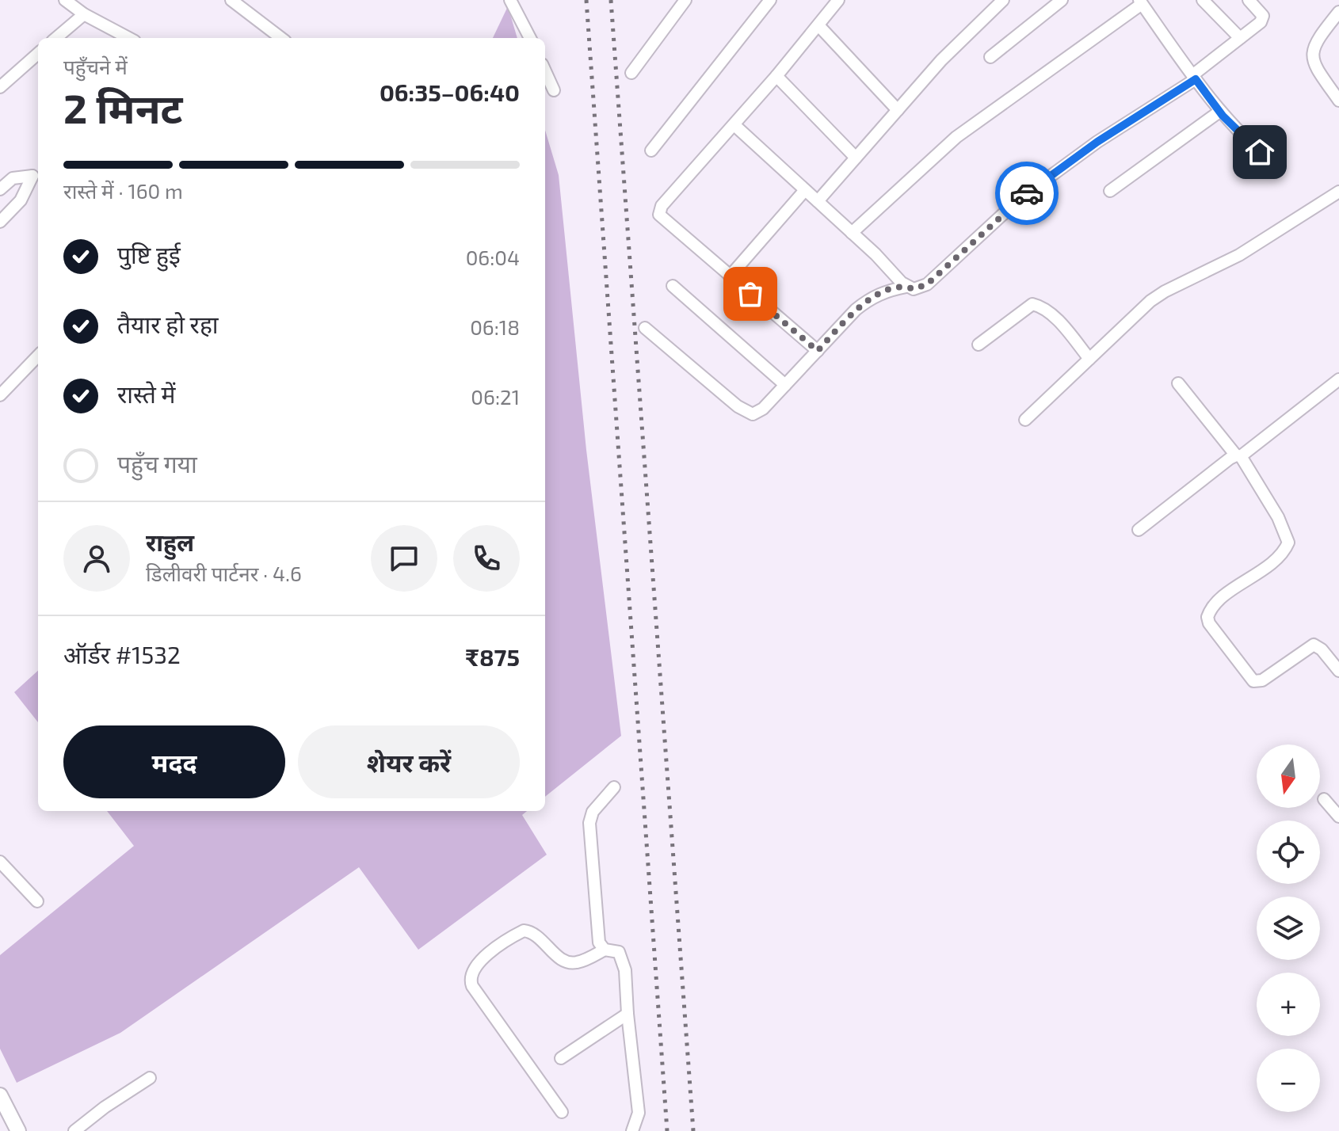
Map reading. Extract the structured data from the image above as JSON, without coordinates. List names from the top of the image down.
{
  "north": "bottom",
  "page": {
    "heading": ["2 मिनट", "पहुँचने में", "06:35–06:40"],
    "panel": [
      "राहुल",
      "डिलीवरी पार्टनर · 4.6",
      "ऑर्डर #1532",
      "₹875"
    ],
    "bar": "रास्ते में · 160 m",
    "list": [
      ["पुष्टि हुई", "06:04"],
      ["तैयार हो रहा", "06:18"],
      ["रास्ते में", "06:21"],
      "पहुँच गया"
    ],
    "buttons": ["मदद", "शेयर करें"],
    "map_buttons": ["+", "−"]
  }
}
